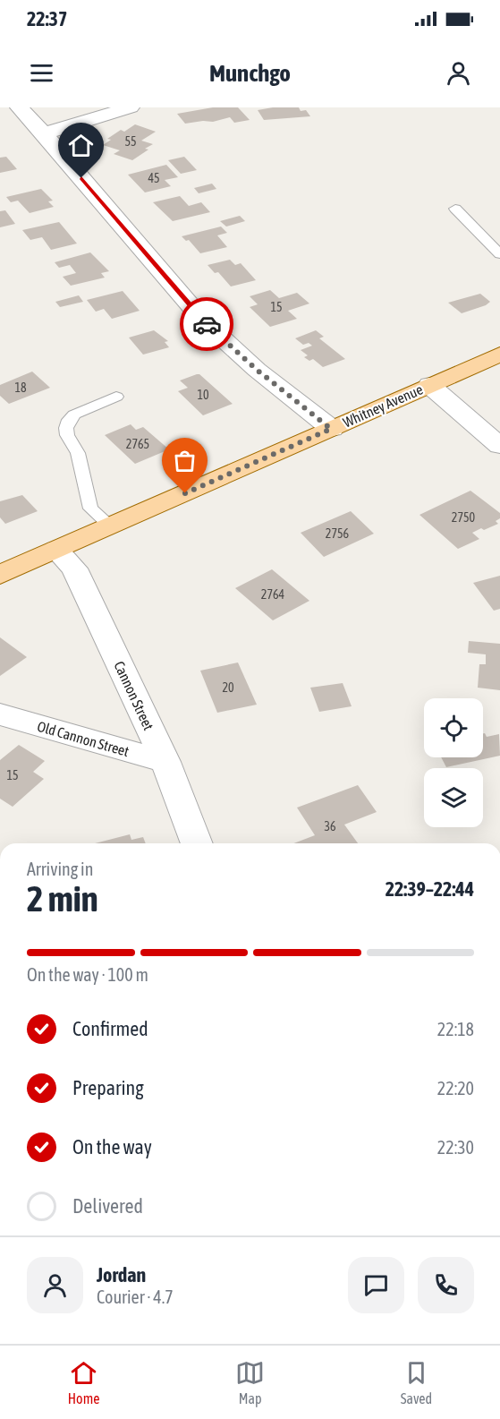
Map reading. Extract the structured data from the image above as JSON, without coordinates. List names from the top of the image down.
{
  "streets": {
    "main road": ["Whitney Avenue"],
    "street": ["Cannon Street", "Old Cannon Street"]
  },
  "crossings": [
    ["Whitney Avenue", "Cannon Street"],
    ["Cannon Street", "Old Cannon Street"]
  ],
  "house_numbers": [
    "55",
    "45",
    "15",
    "18",
    "10",
    "2765",
    "2750",
    "2756",
    "2764",
    "20",
    "15",
    "36"
  ],
  "page": {
    "status": "22:37",
    "header": "Munchgo",
    "heading": ["2 min", "Arriving in", "22:39–22:44"],
    "panel": ["Jordan", "Courier · 4.7"],
    "bar": "On the way · 100 m",
    "list": [
      ["Confirmed", "22:18"],
      ["Preparing", "22:20"],
      ["On the way", "22:30"],
      "Delivered"
    ],
    "tabs": ["Home", "Map", "Saved"]
  }
}
